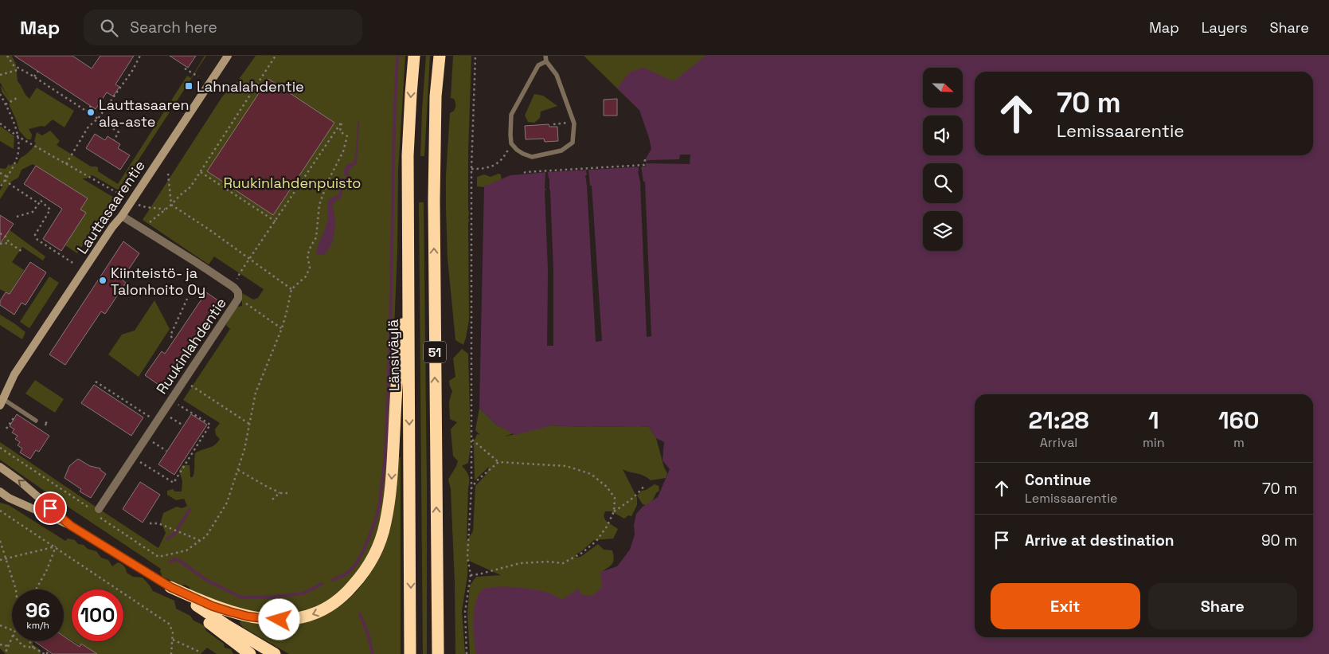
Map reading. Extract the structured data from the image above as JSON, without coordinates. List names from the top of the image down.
{
  "streets": {
    "highway": ["51", "Länsiväylä"],
    "main road": ["Lauttasaarentie"],
    "street": ["Ruukinlahdentie"]
  },
  "crossings": [
    ["Lauttasaarentie", "Ruukinlahdentie"]
  ],
  "parks": ["Ruukinlahdenpuisto"],
  "places": {
    "transit": ["Lahnalahdentie"],
    "other": ["Lauttasaaren ala-aste", "Kiinteistö- ja Talonhoito Oy"]
  },
  "north": "right",
  "page": {
    "header": "Map",
    "search": "Search here",
    "nav": ["Map", "Layers", "Share"],
    "turn": ["70 m", "Lemissaarentie"],
    "eta": [
      "21:28",
      "Arrival",
      "1",
      "min",
      "160",
      "m"
    ],
    "list": [
      {
        "name": "Continue",
        "note": "Lemissaarentie",
        "value": "70 m"
      },
      {
        "name": "Arrive at destination",
        "value": "90 m"
      }
    ],
    "buttons": ["Exit", "Share"],
    "speed": "96 km/h",
    "limit": "100"
  }
}
